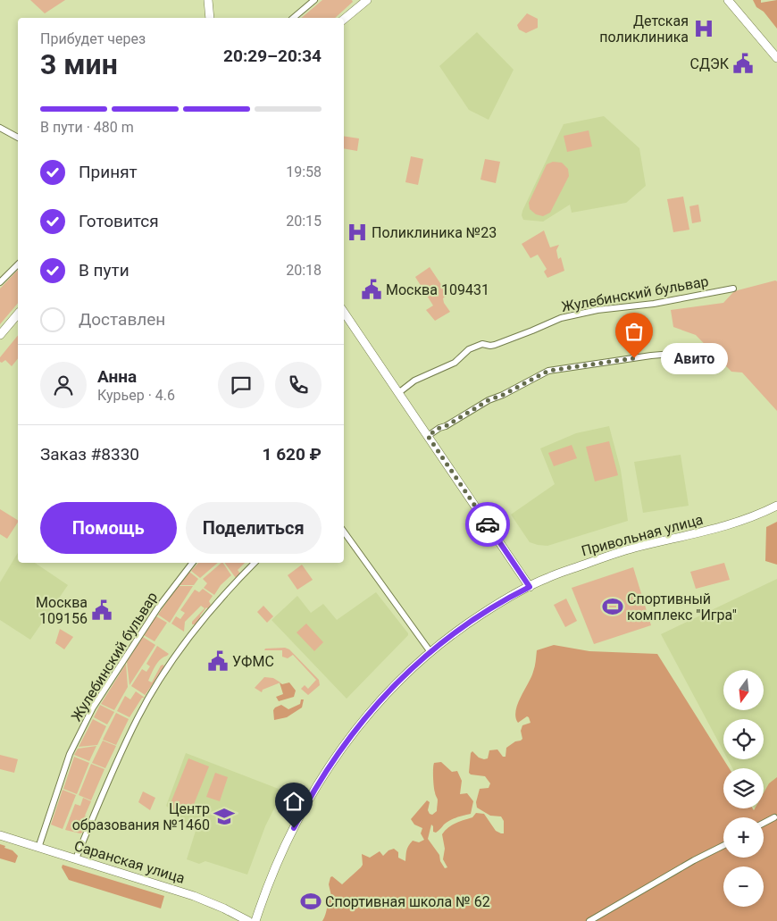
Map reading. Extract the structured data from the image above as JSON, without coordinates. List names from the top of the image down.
{
  "streets": {
    "main road": ["Привольная улица", "Саранская улица"],
    "street": ["Жулебинский бульвар"]
  },
  "crossings": [
    ["Жулебинский бульвар", "Саранская улица"]
  ],
  "places": {
    "hospital": ["Детская поликлиника", "Поликлиника №23"],
    "public building": [
      "СДЭК",
      "Москва 109431",
      "Москва 109156",
      "УФМС"
    ],
    "other": ["Авито"],
    "sports": ["Спортивный комплекс \"Игра\"", "Спортивная школа № 62"],
    "school or university": ["Центр образования №1460"]
  },
  "north": "bottom",
  "page": {
    "heading": ["3 мин", "Прибудет через", "20:29–20:34"],
    "panel": [
      "Анна",
      "Курьер · 4.6",
      "Заказ #8330",
      "1 620 ₽"
    ],
    "bar": "В пути · 480 m",
    "list": [
      ["Принят", "19:58"],
      ["Готовится", "20:15"],
      ["В пути", "20:18"],
      "Доставлен"
    ],
    "bubble": "Авито",
    "buttons": ["Помощь", "Поделиться"],
    "map_buttons": ["+", "−"]
  }
}
